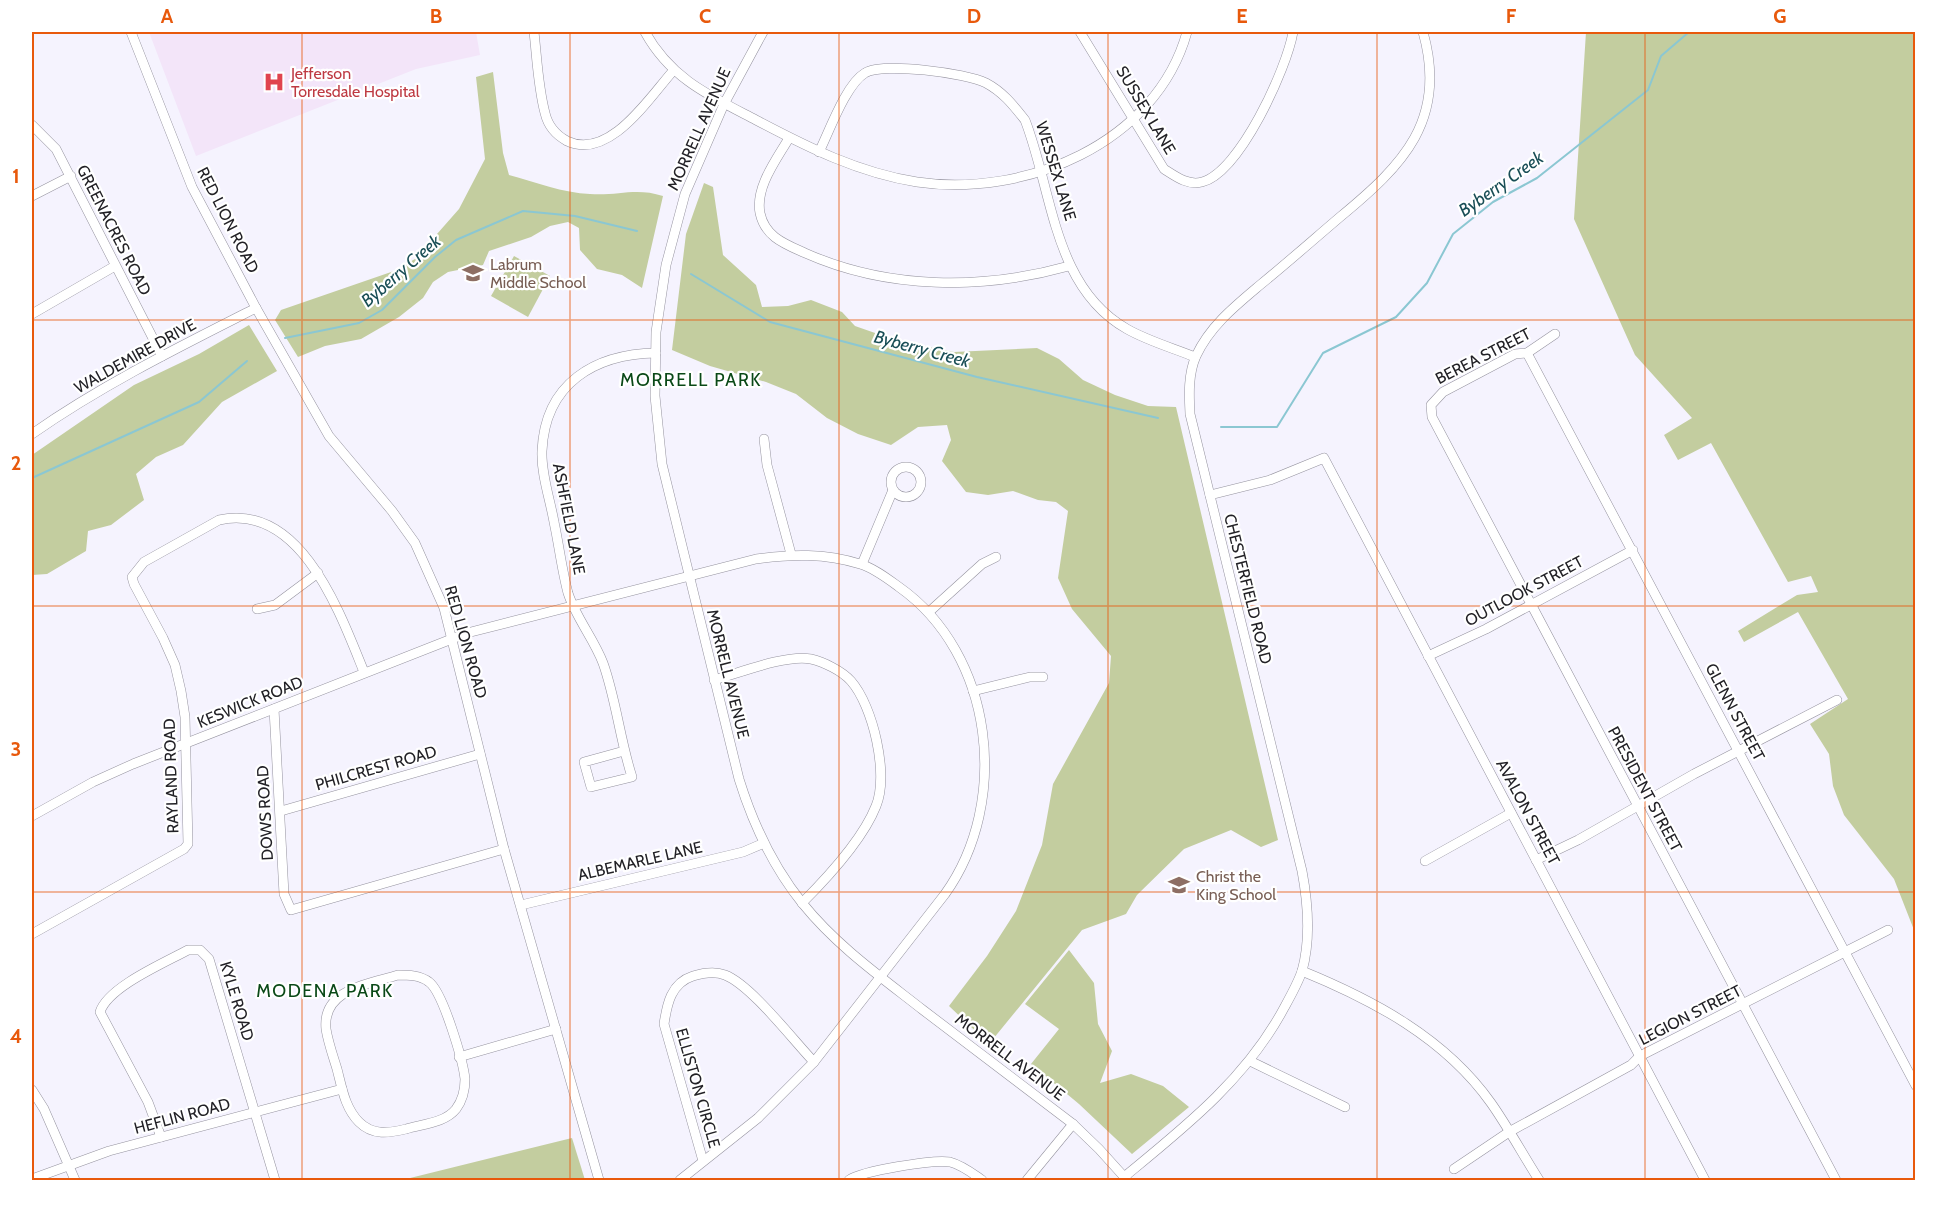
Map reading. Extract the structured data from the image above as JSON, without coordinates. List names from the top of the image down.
{
  "streets": {
    "street": [
      "SUSSEX LANE",
      "MORRELL AVENUE",
      "WESSEX LANE",
      "RED LION ROAD",
      "GREENACRES ROAD",
      "WALDEMIRE DRIVE",
      "BEREA STREET",
      "ASHFIELD LANE",
      "CHESTERFIELD ROAD",
      "OUTLOOK STREET",
      "KESWICK ROAD",
      "GLENN STREET",
      "PHILCREST ROAD",
      "RAYLAND ROAD",
      "PRESIDENT STREET",
      "AVALON STREET",
      "DOWS ROAD",
      "ALBEMARLE LANE",
      "KYLE ROAD",
      "LEGION STREET",
      "ELLISTON CIRCLE",
      "HEFLIN ROAD"
    ]
  },
  "crossings": [
    ["MORRELL AVENUE", "ASHFIELD LANE"],
    ["MORRELL AVENUE", "CHESTERFIELD ROAD"],
    ["MORRELL AVENUE", "KESWICK ROAD"],
    ["MORRELL AVENUE", "ALBEMARLE LANE"],
    ["WESSEX LANE", "CHESTERFIELD ROAD"],
    ["RED LION ROAD", "WALDEMIRE DRIVE"],
    ["RED LION ROAD", "KESWICK ROAD"],
    ["RED LION ROAD", "PHILCREST ROAD"],
    ["RED LION ROAD", "DOWS ROAD"],
    ["RED LION ROAD", "ALBEMARLE LANE"],
    ["GREENACRES ROAD", "WALDEMIRE DRIVE"],
    ["BEREA STREET", "GLENN STREET"],
    ["BEREA STREET", "PRESIDENT STREET"],
    ["ASHFIELD LANE", "KESWICK ROAD"],
    ["CHESTERFIELD ROAD", "AVALON STREET"],
    ["OUTLOOK STREET", "GLENN STREET"],
    ["OUTLOOK STREET", "PRESIDENT STREET"],
    ["OUTLOOK STREET", "AVALON STREET"],
    ["KESWICK ROAD", "RAYLAND ROAD"],
    ["KESWICK ROAD", "DOWS ROAD"],
    ["KESWICK ROAD", "ELLISTON CIRCLE"],
    ["GLENN STREET", "LEGION STREET"],
    ["PHILCREST ROAD", "DOWS ROAD"],
    ["PRESIDENT STREET", "LEGION STREET"],
    ["AVALON STREET", "LEGION STREET"],
    ["KYLE ROAD", "HEFLIN ROAD"]
  ],
  "districts": ["MORRELL PARK", "MODENA PARK"],
  "water": ["Byberry Creek"],
  "places": {
    "hospital": ["Jefferson Torresdale Hospital"],
    "school or university": ["Labrum Middle School", "Christ the King School"]
  },
  "grid": {
    "columns": [
      "A",
      "B",
      "C",
      "D",
      "E",
      "F",
      "G"
    ],
    "rows": [
      "1",
      "2",
      "3",
      "4"
    ]
  }
}
